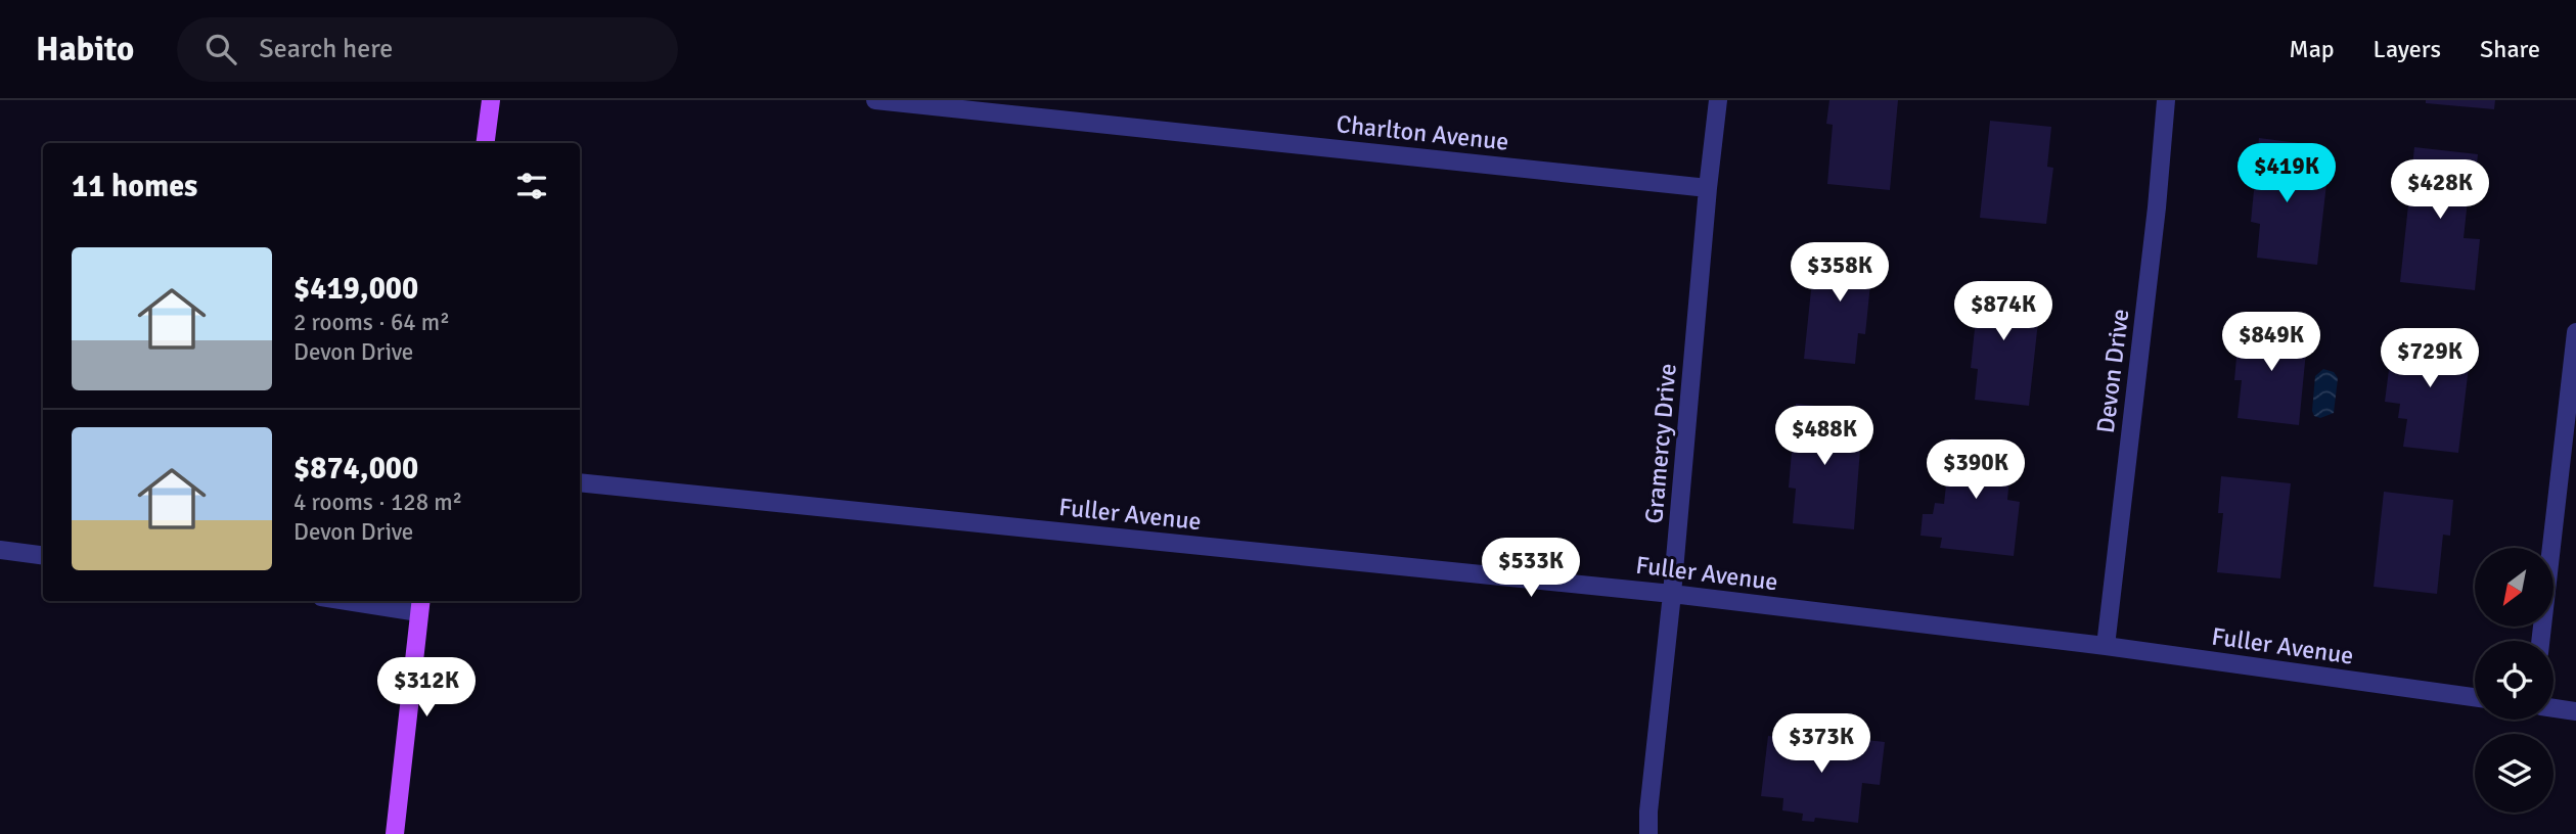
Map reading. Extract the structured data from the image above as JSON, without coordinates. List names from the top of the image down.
{
  "streets": {
    "street": [
      "Charlton Avenue",
      "Devon Drive",
      "Gramercy Drive",
      "Fuller Avenue"
    ]
  },
  "crossings": [
    ["Charlton Avenue", "Gramercy Drive"],
    ["Devon Drive", "Fuller Avenue"],
    ["Gramercy Drive", "Fuller Avenue"]
  ],
  "north": "bottom left",
  "page": {
    "header": "Habito",
    "search": "Search here",
    "nav": ["Map", "Layers", "Share"],
    "price": [
      "$419K",
      "$428K",
      "$358K",
      "$874K",
      "$849K",
      "$729K",
      "$488K",
      "$390K",
      "$533K",
      "$312K",
      "$373K"
    ],
    "heading": "11 homes",
    "list": [
      {
        "name": "$419,000",
        "note": "2 rooms · 64 m² · Devon Drive"
      },
      {
        "name": "$874,000",
        "note": "4 rooms · 128 m² · Devon Drive"
      }
    ]
  }
}
